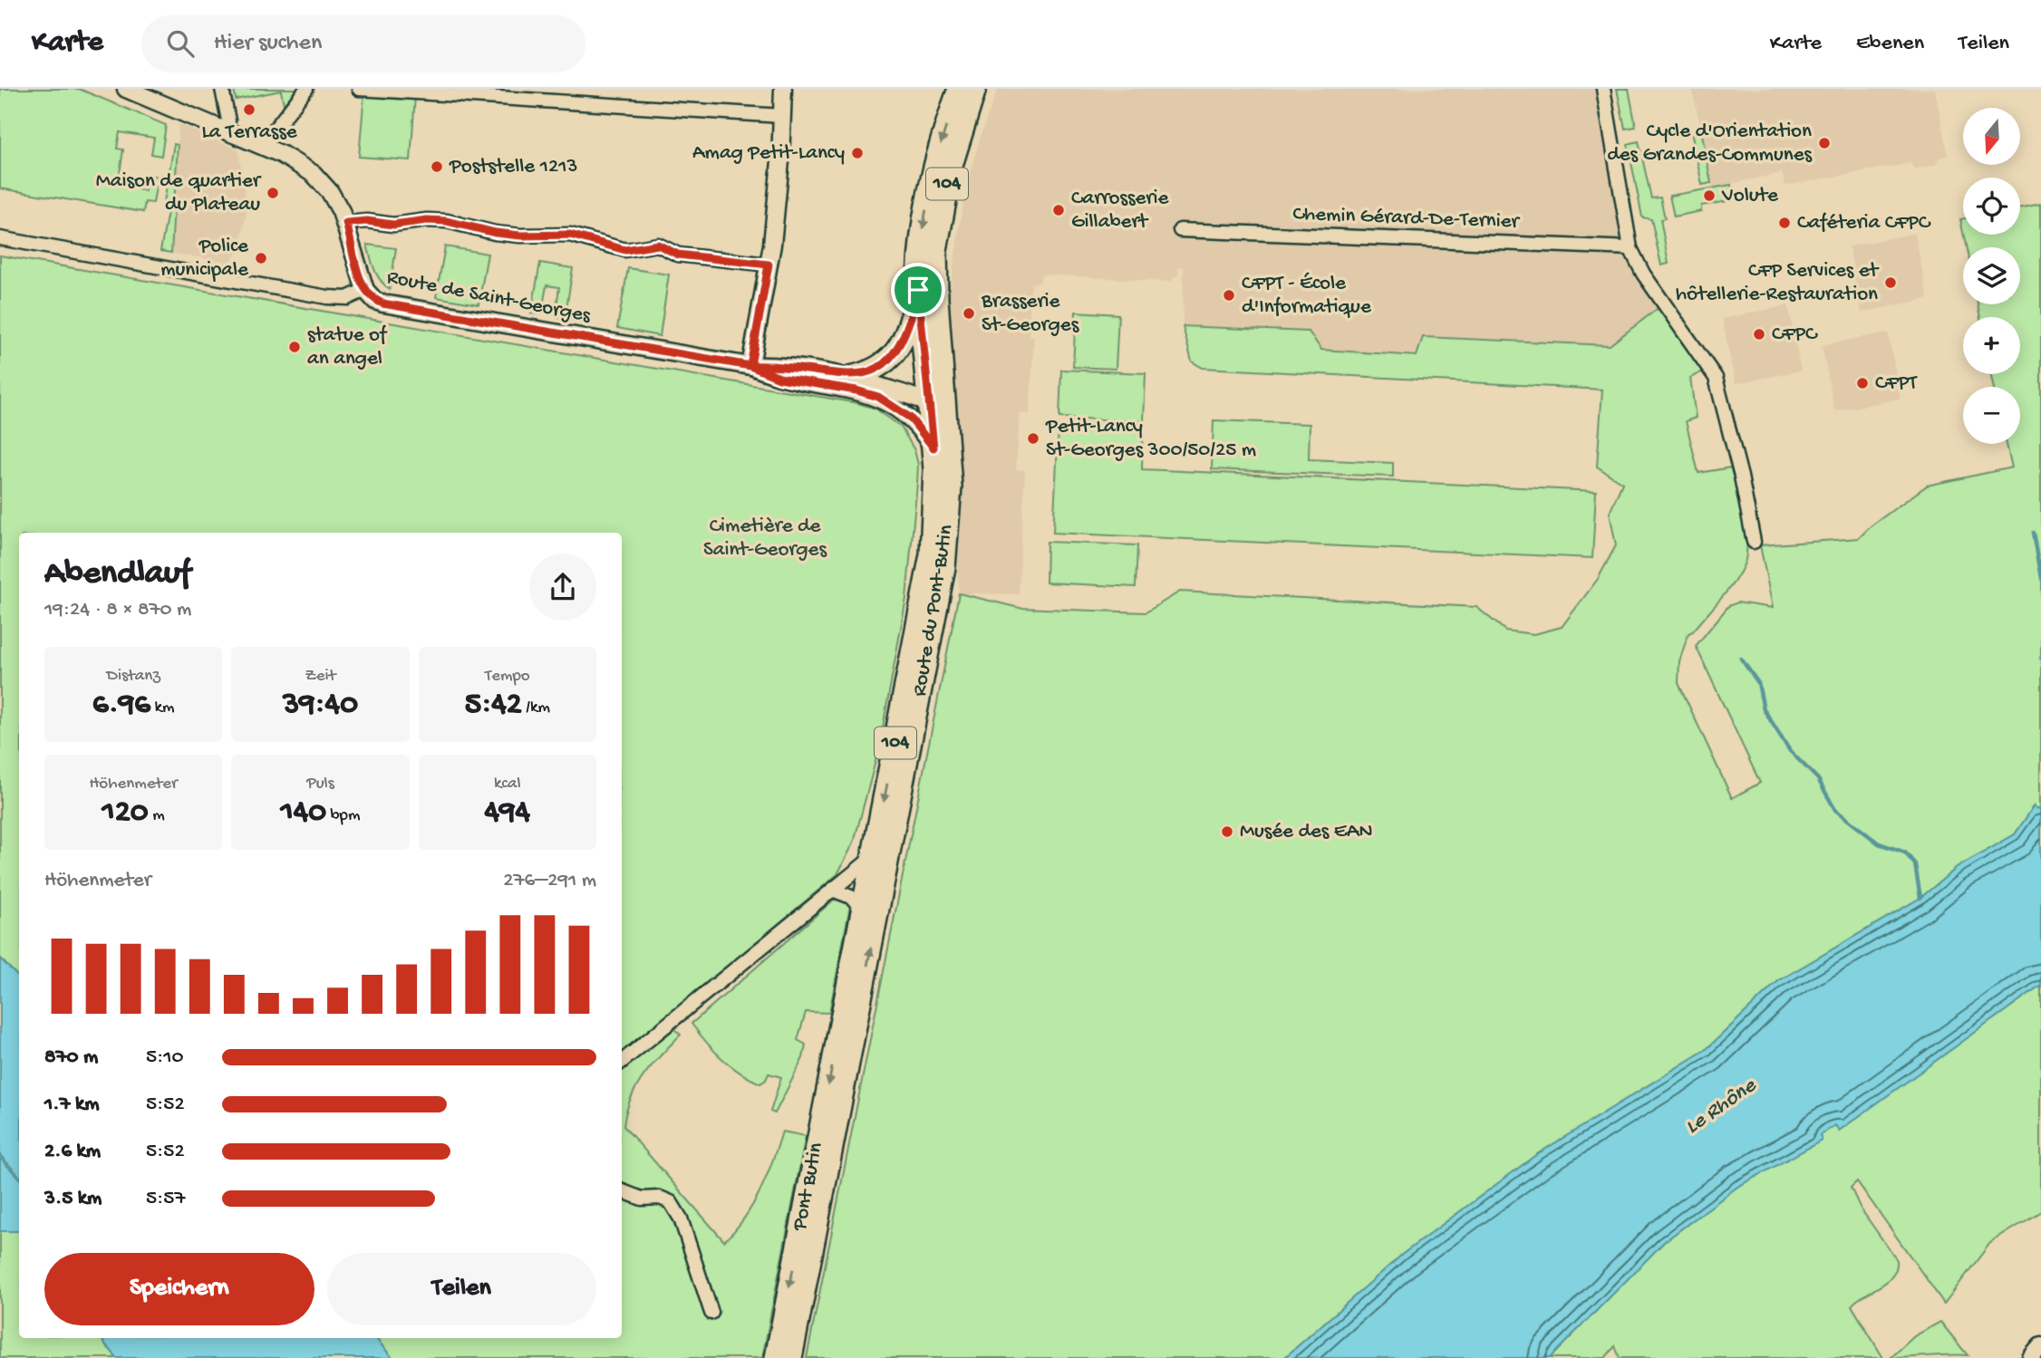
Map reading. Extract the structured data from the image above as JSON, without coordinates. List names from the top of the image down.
{
  "streets": {
    "main road": ["104", "Route du Pont-Butin", "Pont Butin"],
    "street": ["Chemin Gérard-De-Ternier", "Route de Saint-Georges"]
  },
  "crossings": [
    ["Route de Saint-Georges", "Route du Pont-Butin"],
    ["Route du Pont-Butin", "Pont Butin"]
  ],
  "water": ["Le Rhône"],
  "parks": ["Cimetière de Saint-Georges"],
  "places": [
    "La Terrasse",
    "Cycle d'Orientation des Grandes-Communes",
    "Amag Petit-Lancy",
    "Poststelle 1213",
    "Maison de quartier du Plateau",
    "Volute",
    "Carrosserie Gillabert",
    "Caféteria CFPC",
    "Police municipale",
    "CFP Services et hôtellerie-Restauration",
    "CFPT - École d'Informatique",
    "Brasserie St-Georges",
    "CFPC",
    "statue of an angel",
    "CFPT",
    "Petit-Lancy St-Georges 300/50/25 m",
    "Musée des EAN"
  ],
  "north": "bottom",
  "page": {
    "header": "Karte",
    "search": "Hier suchen",
    "nav": ["Karte", "Ebenen", "Teilen"],
    "map_buttons": ["+", "−"],
    "heading": ["Abendlauf", "19:24 · 8 × 870 m"],
    "stats": [
      ["Distanz", "6.96 km"],
      ["Zeit", "39:40"],
      ["Tempo", "5:42 /km"],
      ["Höhenmeter", "120 m"],
      ["Puls", "140 bpm"],
      ["kcal", "494"]
    ],
    "chart": ["Höhenmeter", "276–291 m"],
    "list": [
      {
        "name": "870 m",
        "note": "5:10"
      },
      {
        "name": "1.7 km",
        "note": "5:52"
      },
      {
        "name": "2.6 km",
        "note": "5:52"
      },
      {
        "name": "3.5 km",
        "note": "5:57"
      }
    ],
    "buttons": ["Speichern", "Teilen"]
  }
}
